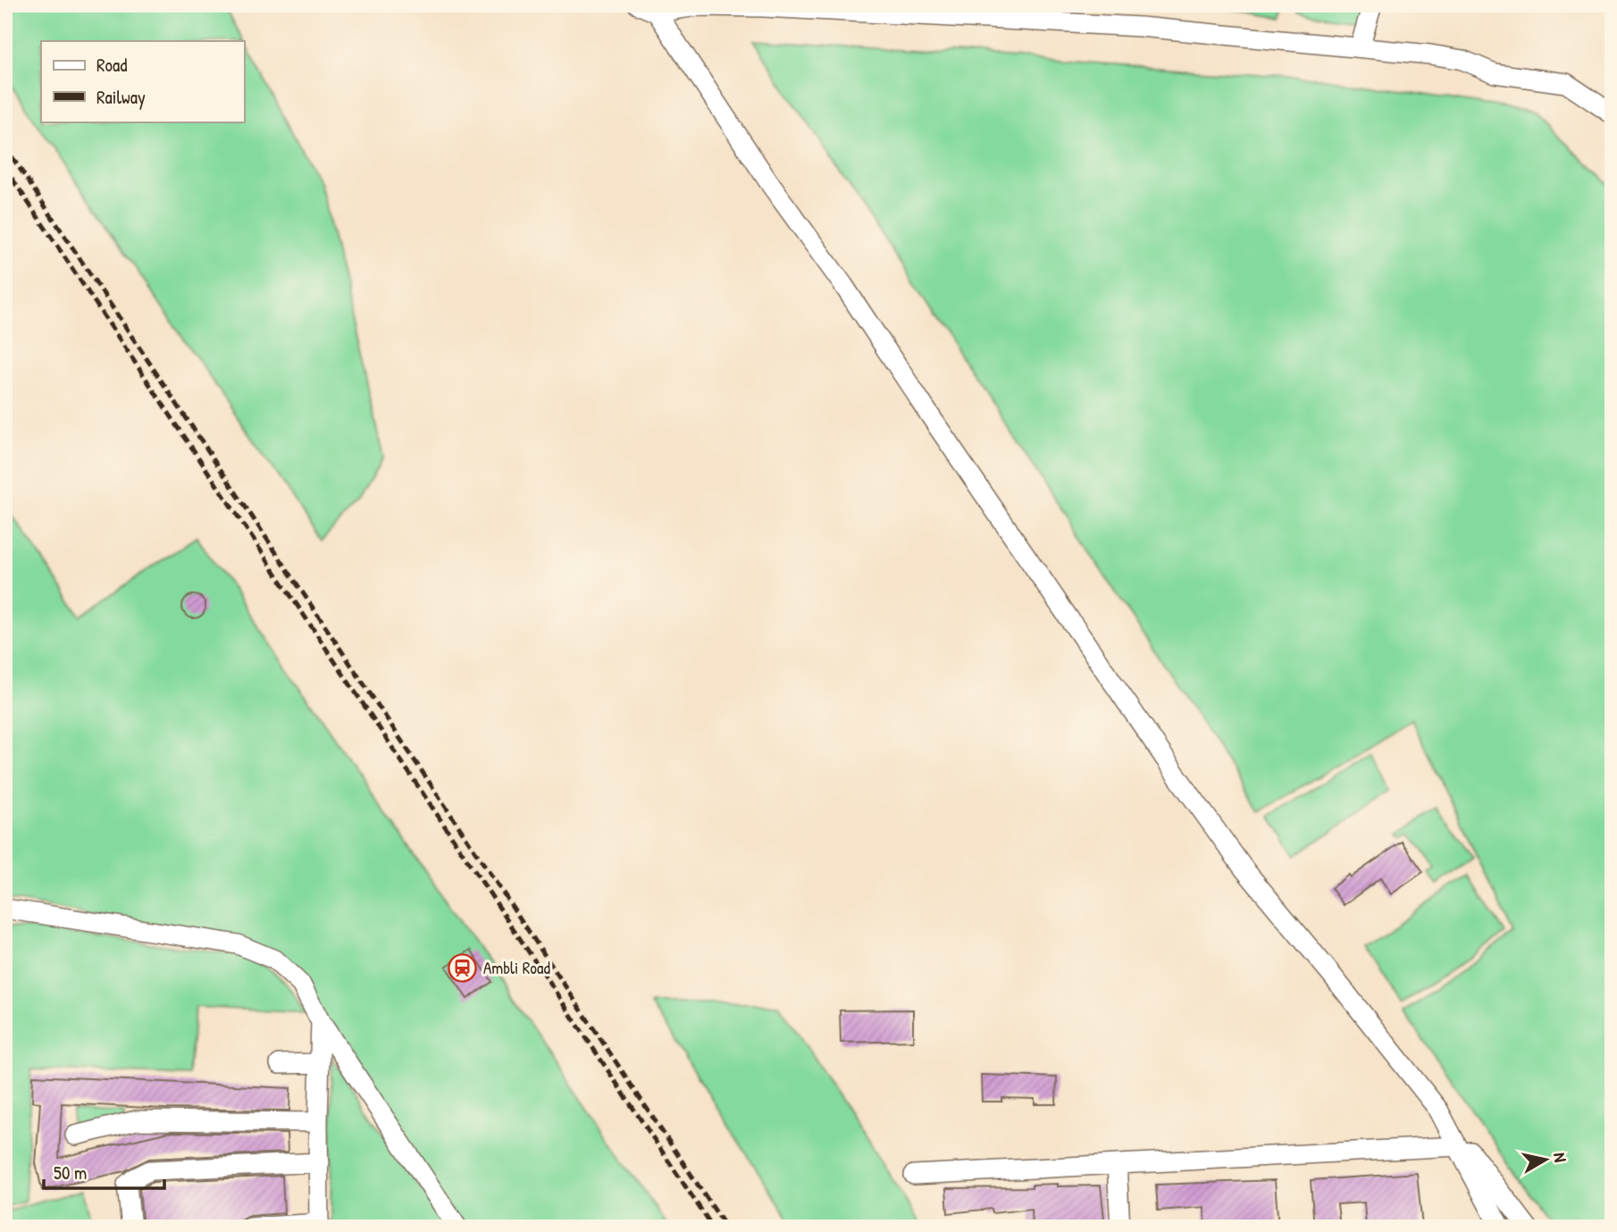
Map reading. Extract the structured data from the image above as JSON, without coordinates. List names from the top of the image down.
{
  "places": {
    "station": ["Ambli Road"]
  },
  "legend": ["Road", "Railway"],
  "scale_bar": "50 m",
  "north": "right"
}
